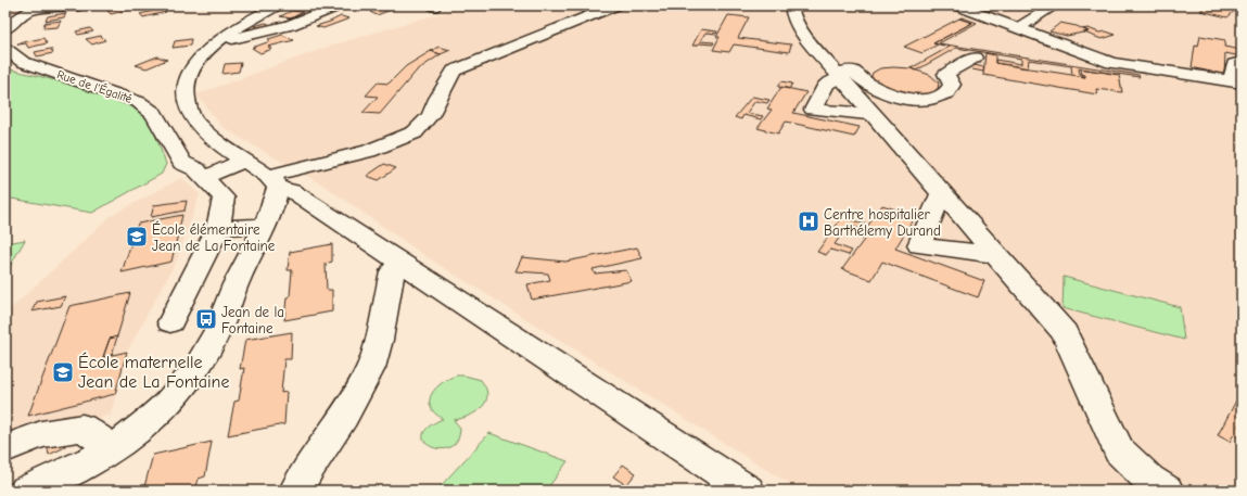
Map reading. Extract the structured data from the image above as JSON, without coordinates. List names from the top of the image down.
{
  "streets": {
    "street": ["Rue de l'Égalité"]
  },
  "places": {
    "hospital": ["Centre hospitalier Barthélemy Durand"],
    "school or university": ["École élémentaire Jean de La Fontaine", "École maternelle Jean de La Fontaine"],
    "bus stop": ["Jean de la Fontaine"]
  }
}
